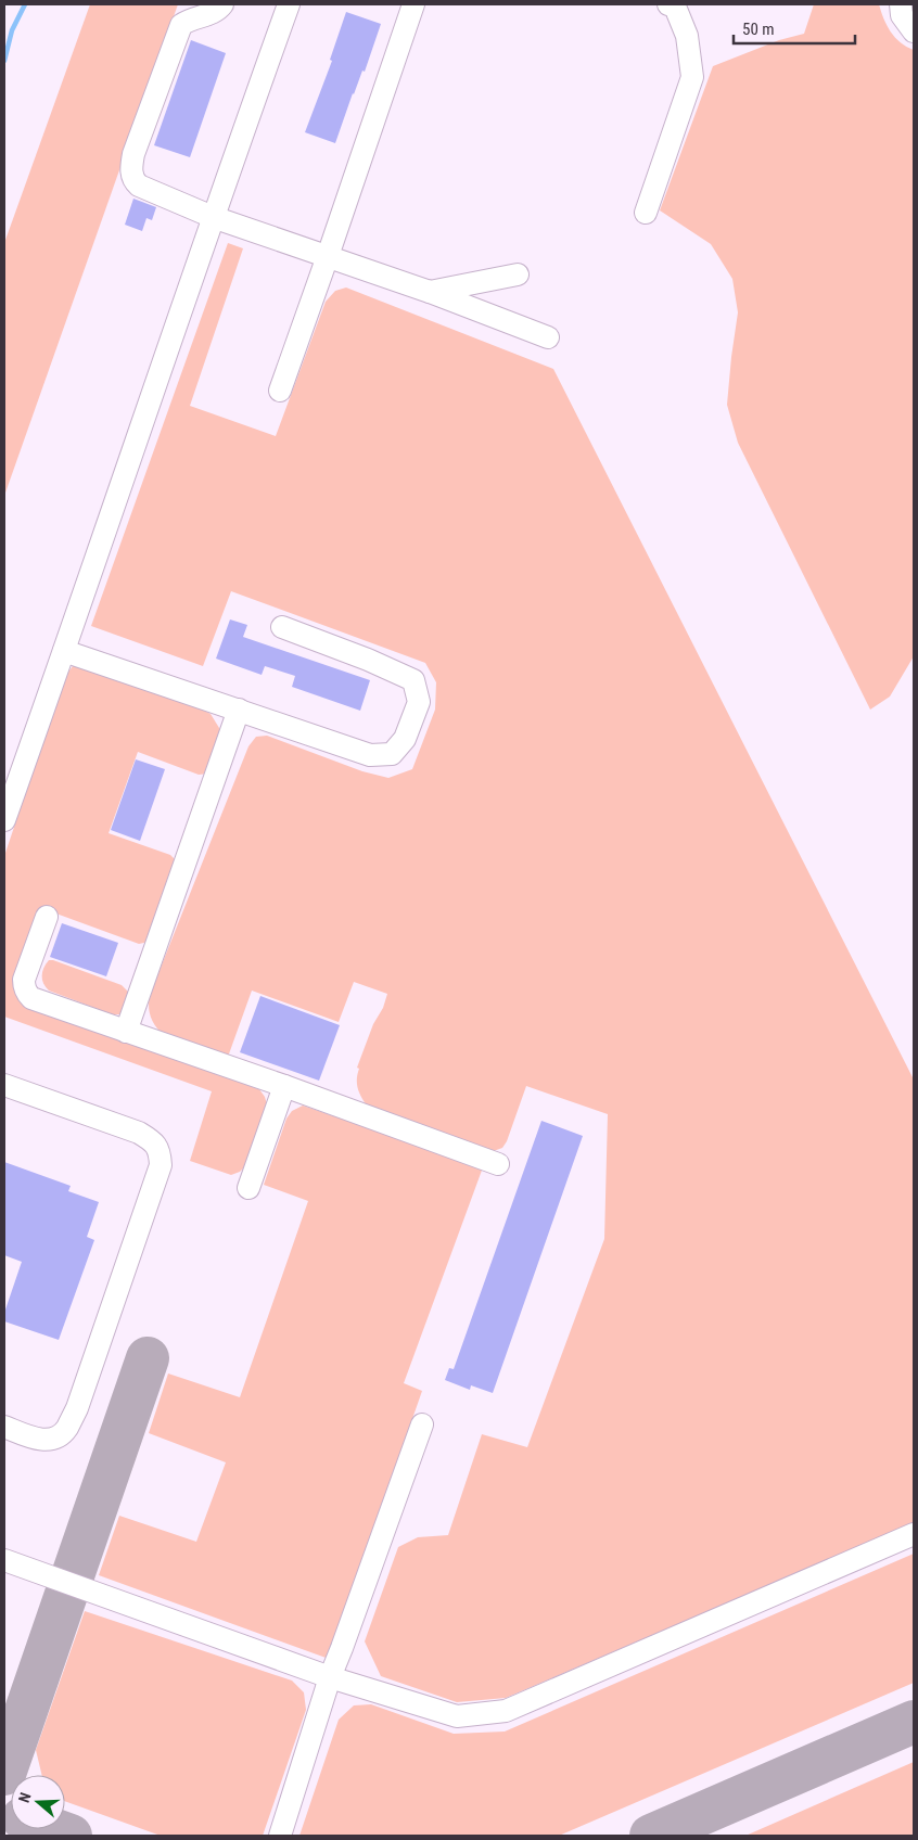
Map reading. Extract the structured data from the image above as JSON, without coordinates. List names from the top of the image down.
{
  "scale_bar": "50 m",
  "north": "left"
}
